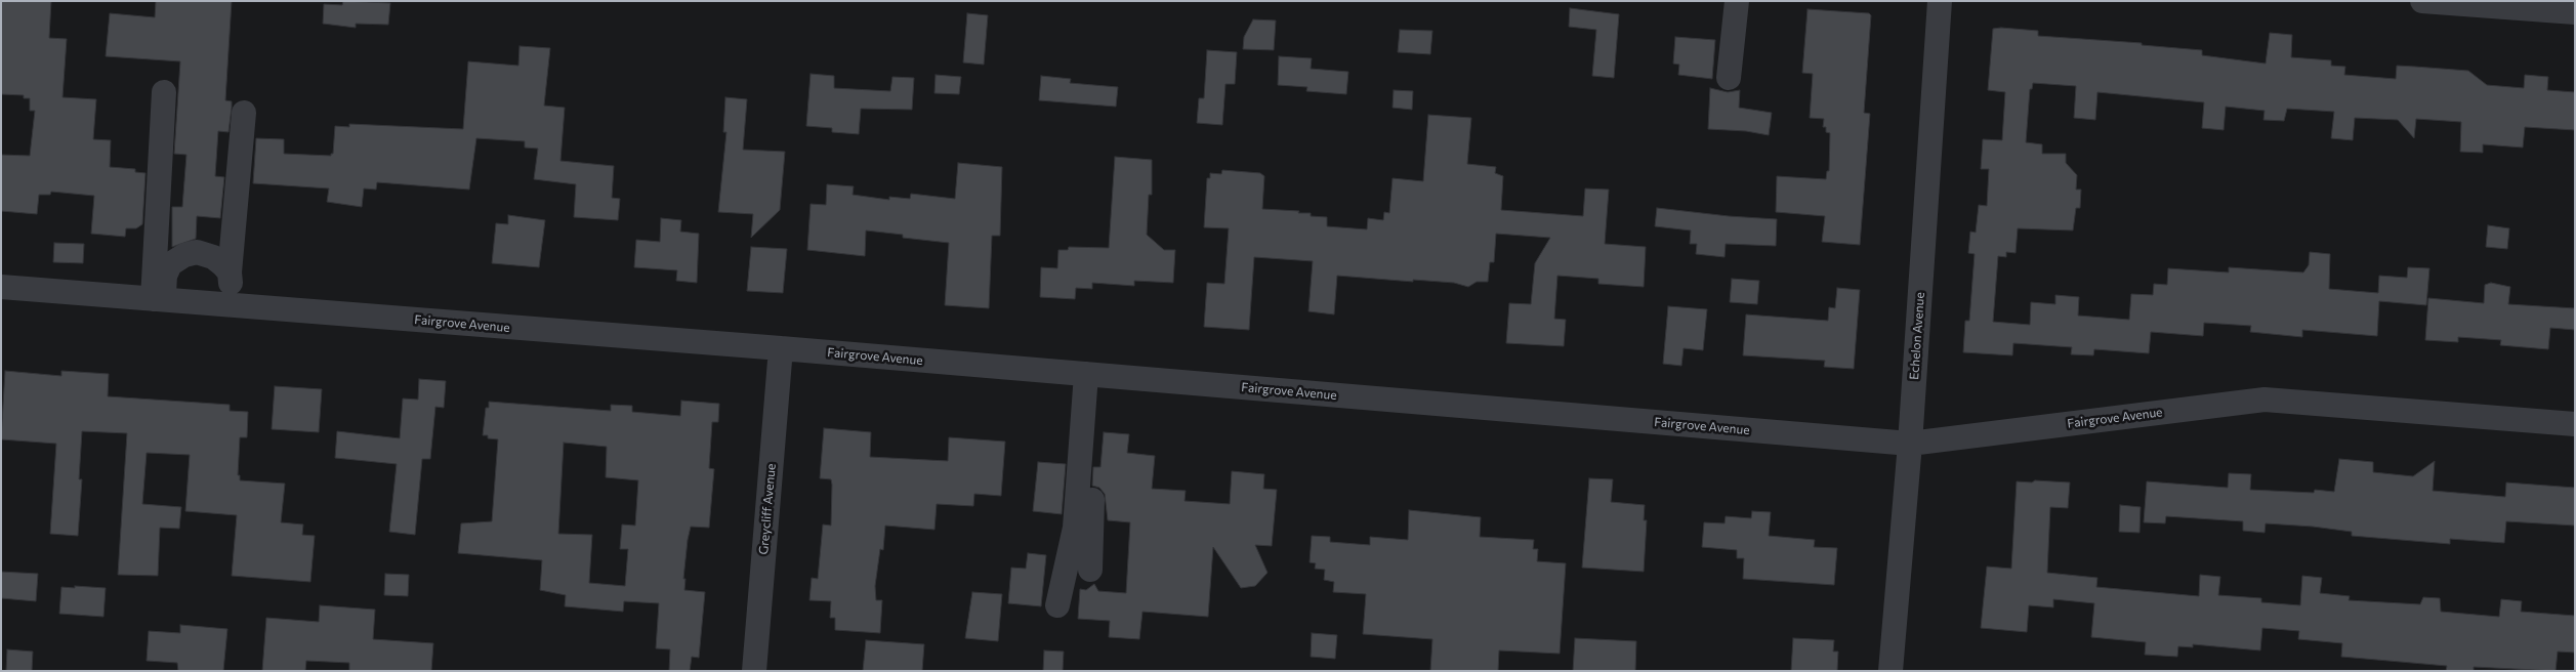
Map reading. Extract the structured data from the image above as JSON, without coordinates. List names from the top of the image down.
{
  "streets": {
    "street": ["Fairgrove Avenue", "Echelon Avenue", "Greycliff Avenue"]
  },
  "crossings": [
    ["Fairgrove Avenue", "Echelon Avenue"],
    ["Fairgrove Avenue", "Greycliff Avenue"]
  ]
}
